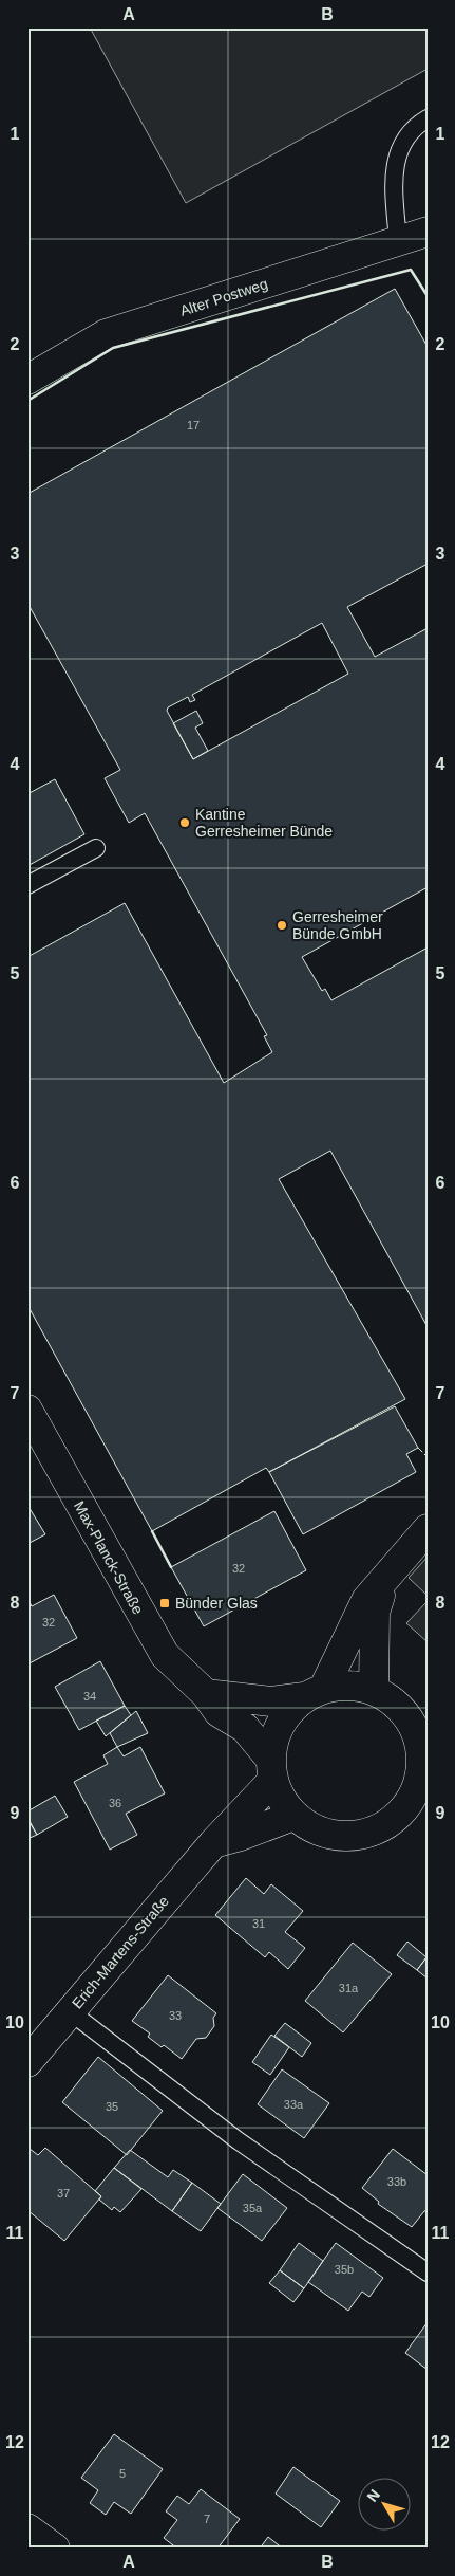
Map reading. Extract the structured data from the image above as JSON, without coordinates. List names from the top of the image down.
{
  "streets": {
    "street": ["Alter Postweg", "Max-Planck-Straße", "Erich-Martens-Straße"]
  },
  "crossings": [
    ["Max-Planck-Straße", "Erich-Martens-Straße"]
  ],
  "places": {
    "other": ["Kantine Gerresheimer Bünde", "Gerresheimer Bünde GmbH"],
    "transit": ["Bünder Glas"]
  },
  "house_numbers": [
    "17",
    "32",
    "32",
    "34",
    "36",
    "31",
    "31a",
    "33",
    "33a",
    "35",
    "33b",
    "37",
    "35a",
    "35b",
    "5",
    "7"
  ],
  "north": "top left",
  "grid": {
    "columns": ["A", "B"],
    "rows": [
      "1",
      "2",
      "3",
      "4",
      "5",
      "6",
      "7",
      "8",
      "9",
      "10",
      "11",
      "12"
    ]
  }
}
